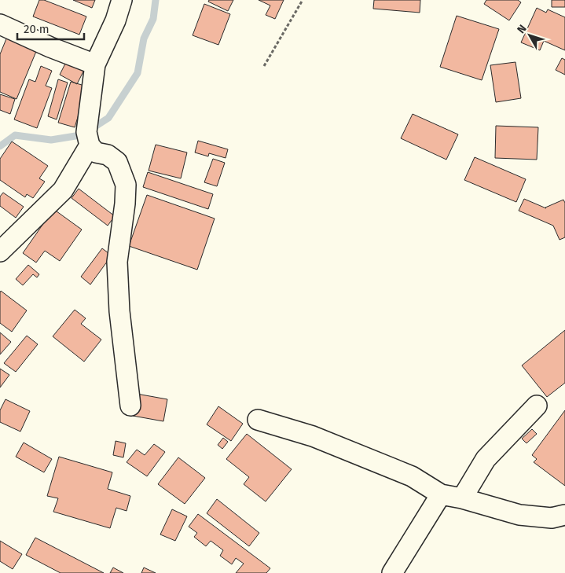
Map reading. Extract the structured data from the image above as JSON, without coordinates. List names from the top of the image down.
{
  "scale_bar": "20 m",
  "north": "top left"
}
